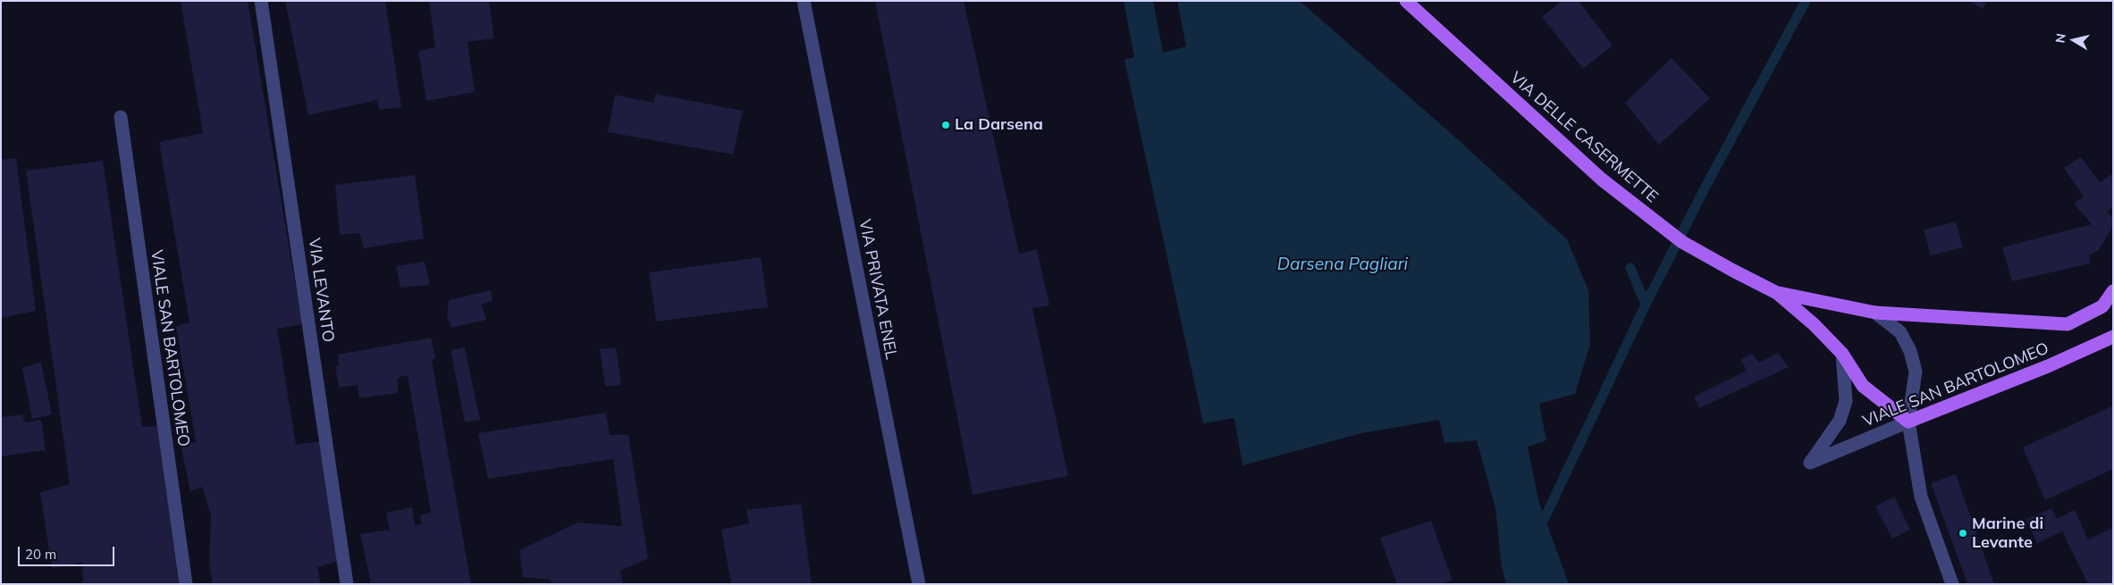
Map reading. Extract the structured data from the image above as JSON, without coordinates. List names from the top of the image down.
{
  "streets": {
    "main road": ["VIA DELLE CASERMETTE", "VIALE SAN BARTOLOMEO"],
    "street": ["VIA PRIVATA ENEL", "VIA LEVANTO"]
  },
  "water": ["Darsena Pagliari"],
  "places": ["La Darsena", "Marine di Levante"],
  "scale_bar": "20 m",
  "north": "left"
}
